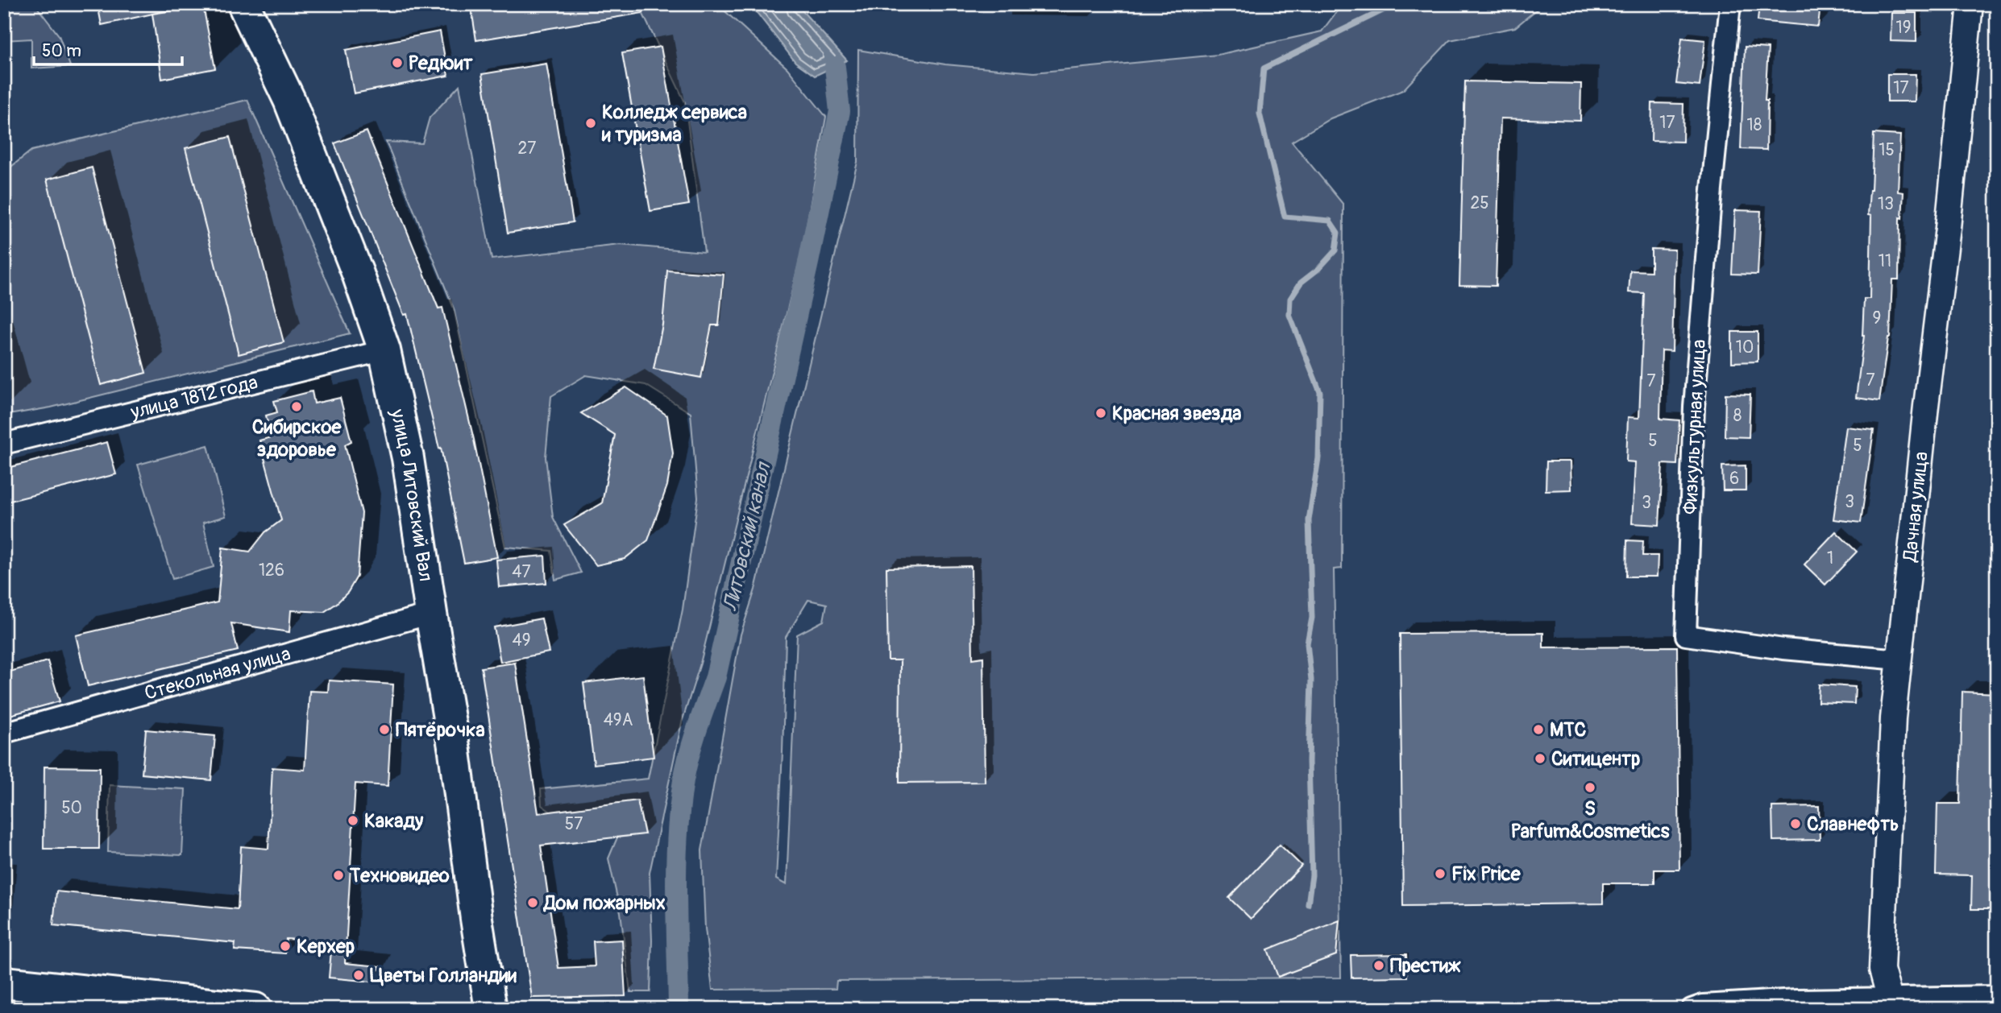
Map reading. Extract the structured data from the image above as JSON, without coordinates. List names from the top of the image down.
{
  "streets": {
    "main road": ["улица Литовский Вал"],
    "street": [
      "улица 1812 года",
      "Физкультурная улица",
      "Дачная улица",
      "Стекольная улица"
    ]
  },
  "crossings": [
    ["улица 1812 года", "улица Литовский Вал"],
    ["Физкультурная улица", "Дачная улица"],
    ["улица Литовский Вал", "Стекольная улица"]
  ],
  "water": ["Литовский канал"],
  "places": [
    "Редюит",
    "Колледж сервиса и туризма",
    "Сибирское здоровье",
    "Красная звезда",
    "Пятёрочка",
    "МТС",
    "Ситицентр",
    "S Parfum&Cosmetics",
    "Какаду",
    "Славнефть",
    "Fix Price",
    "Техновидео",
    "Дом пожарных",
    "Керхер",
    "Престиж",
    "Цветы Голландии"
  ],
  "house_numbers": [
    "19",
    "17",
    "17",
    "18",
    "27",
    "15",
    "25",
    "13",
    "11",
    "9",
    "10",
    "7",
    "7",
    "8",
    "5",
    "5",
    "6",
    "3",
    "3",
    "1",
    "126",
    "47",
    "49",
    "49А",
    "50",
    "57"
  ],
  "scale_bar": "50 m"
}
